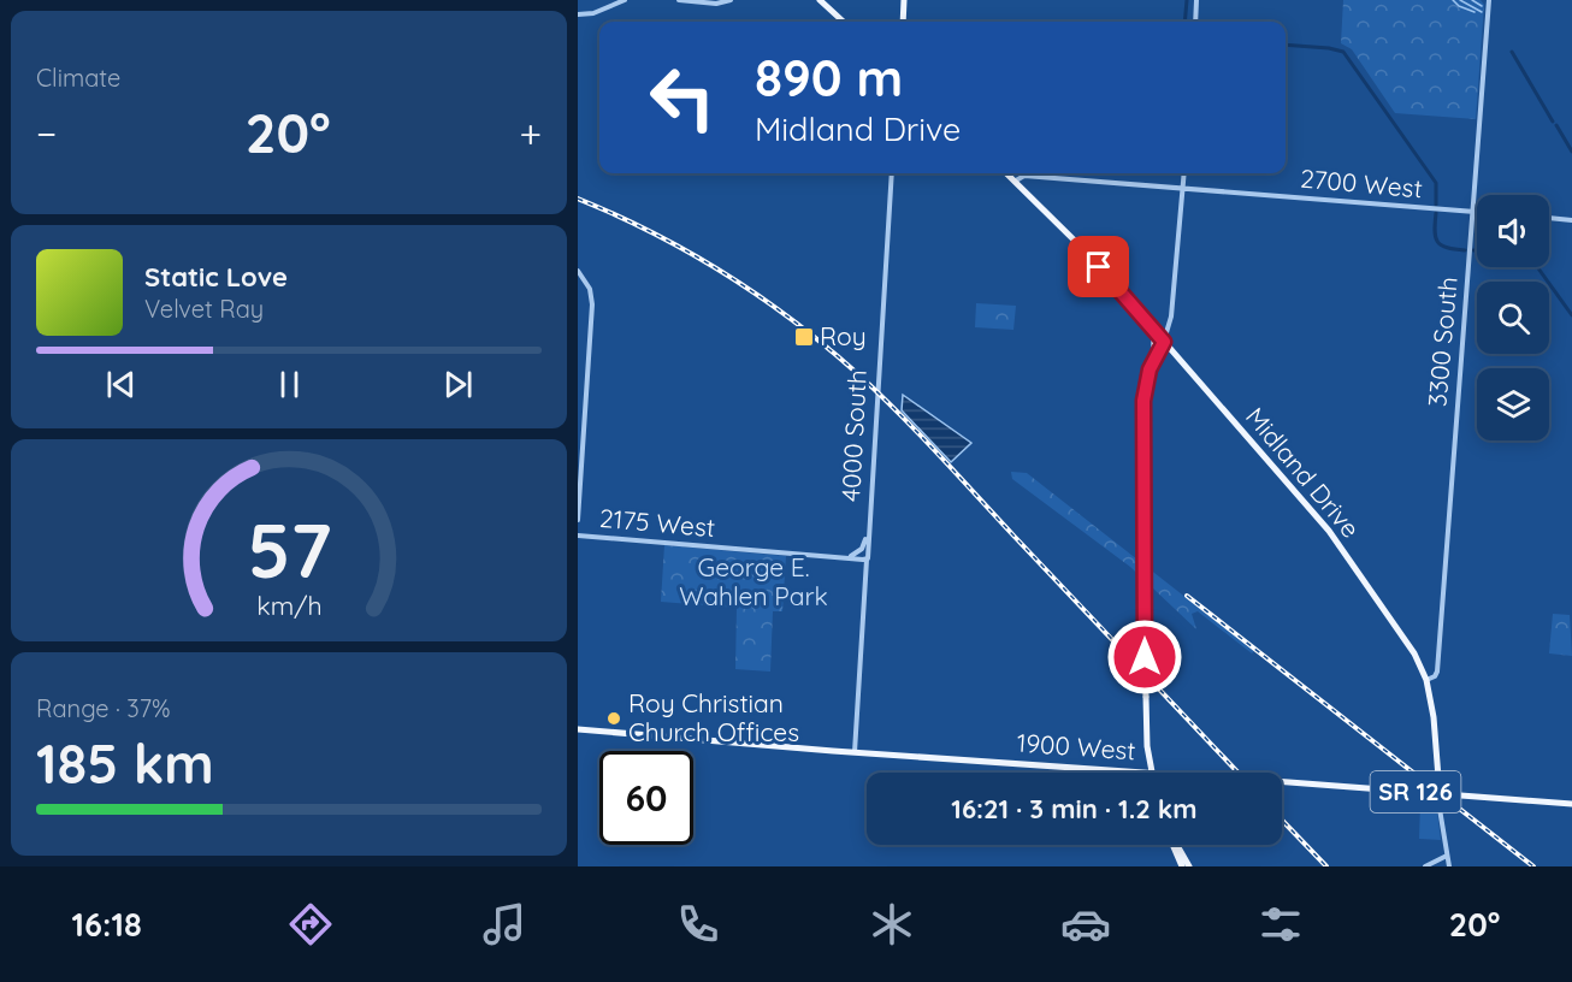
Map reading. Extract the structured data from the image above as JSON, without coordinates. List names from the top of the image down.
{
  "streets": {
    "main road": ["Midland Drive", "1900 West", "SR 126"],
    "street": [
      "2700 West",
      "3300 South",
      "4000 South",
      "2175 West"
    ]
  },
  "crossings": [
    ["2700 West", "3300 South"],
    ["2700 West", "Midland Drive"],
    ["3300 South", "Midland Drive"],
    ["4000 South", "2175 West"],
    ["4000 South", "1900 West"],
    ["Midland Drive", "1900 West"]
  ],
  "parks": ["George E. Wahlen Park"],
  "places": {
    "transit": ["Roy"],
    "other": ["Roy Christian Church Offices"]
  },
  "page": {
    "tile": [
      "Climate",
      ["Range · 37%", "185 km"]
    ],
    "turn": ["890 m", "Midland Drive"],
    "heat": ["−", "20°", "+"],
    "song": ["Static Love", "Velvet Ray"],
    "limit": "60",
    "trip": "16:21 · 3 min · 1.2 km",
    "tabs": ["16:18", "20°"],
    "gauge": ["57", "km/h"]
  }
}
